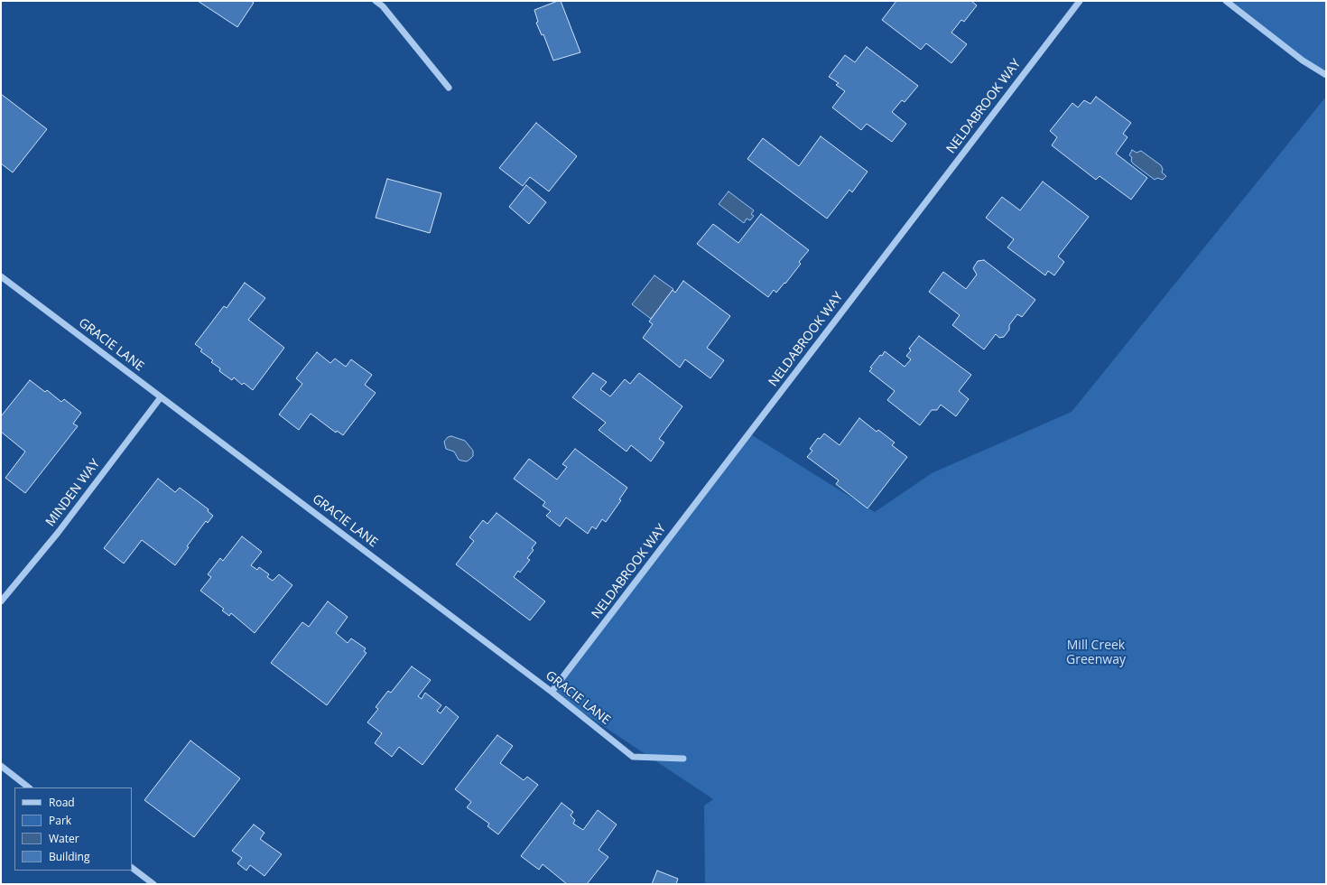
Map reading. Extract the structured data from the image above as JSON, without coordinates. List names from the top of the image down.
{
  "streets": {
    "street": ["NELDABROOK WAY", "GRACIE LANE", "MINDEN WAY"]
  },
  "crossings": [
    ["NELDABROOK WAY", "GRACIE LANE"],
    ["GRACIE LANE", "MINDEN WAY"]
  ],
  "parks": ["Mill Creek Greenway"],
  "legend": [
    "Road",
    "Park",
    "Water",
    "Building"
  ]
}
